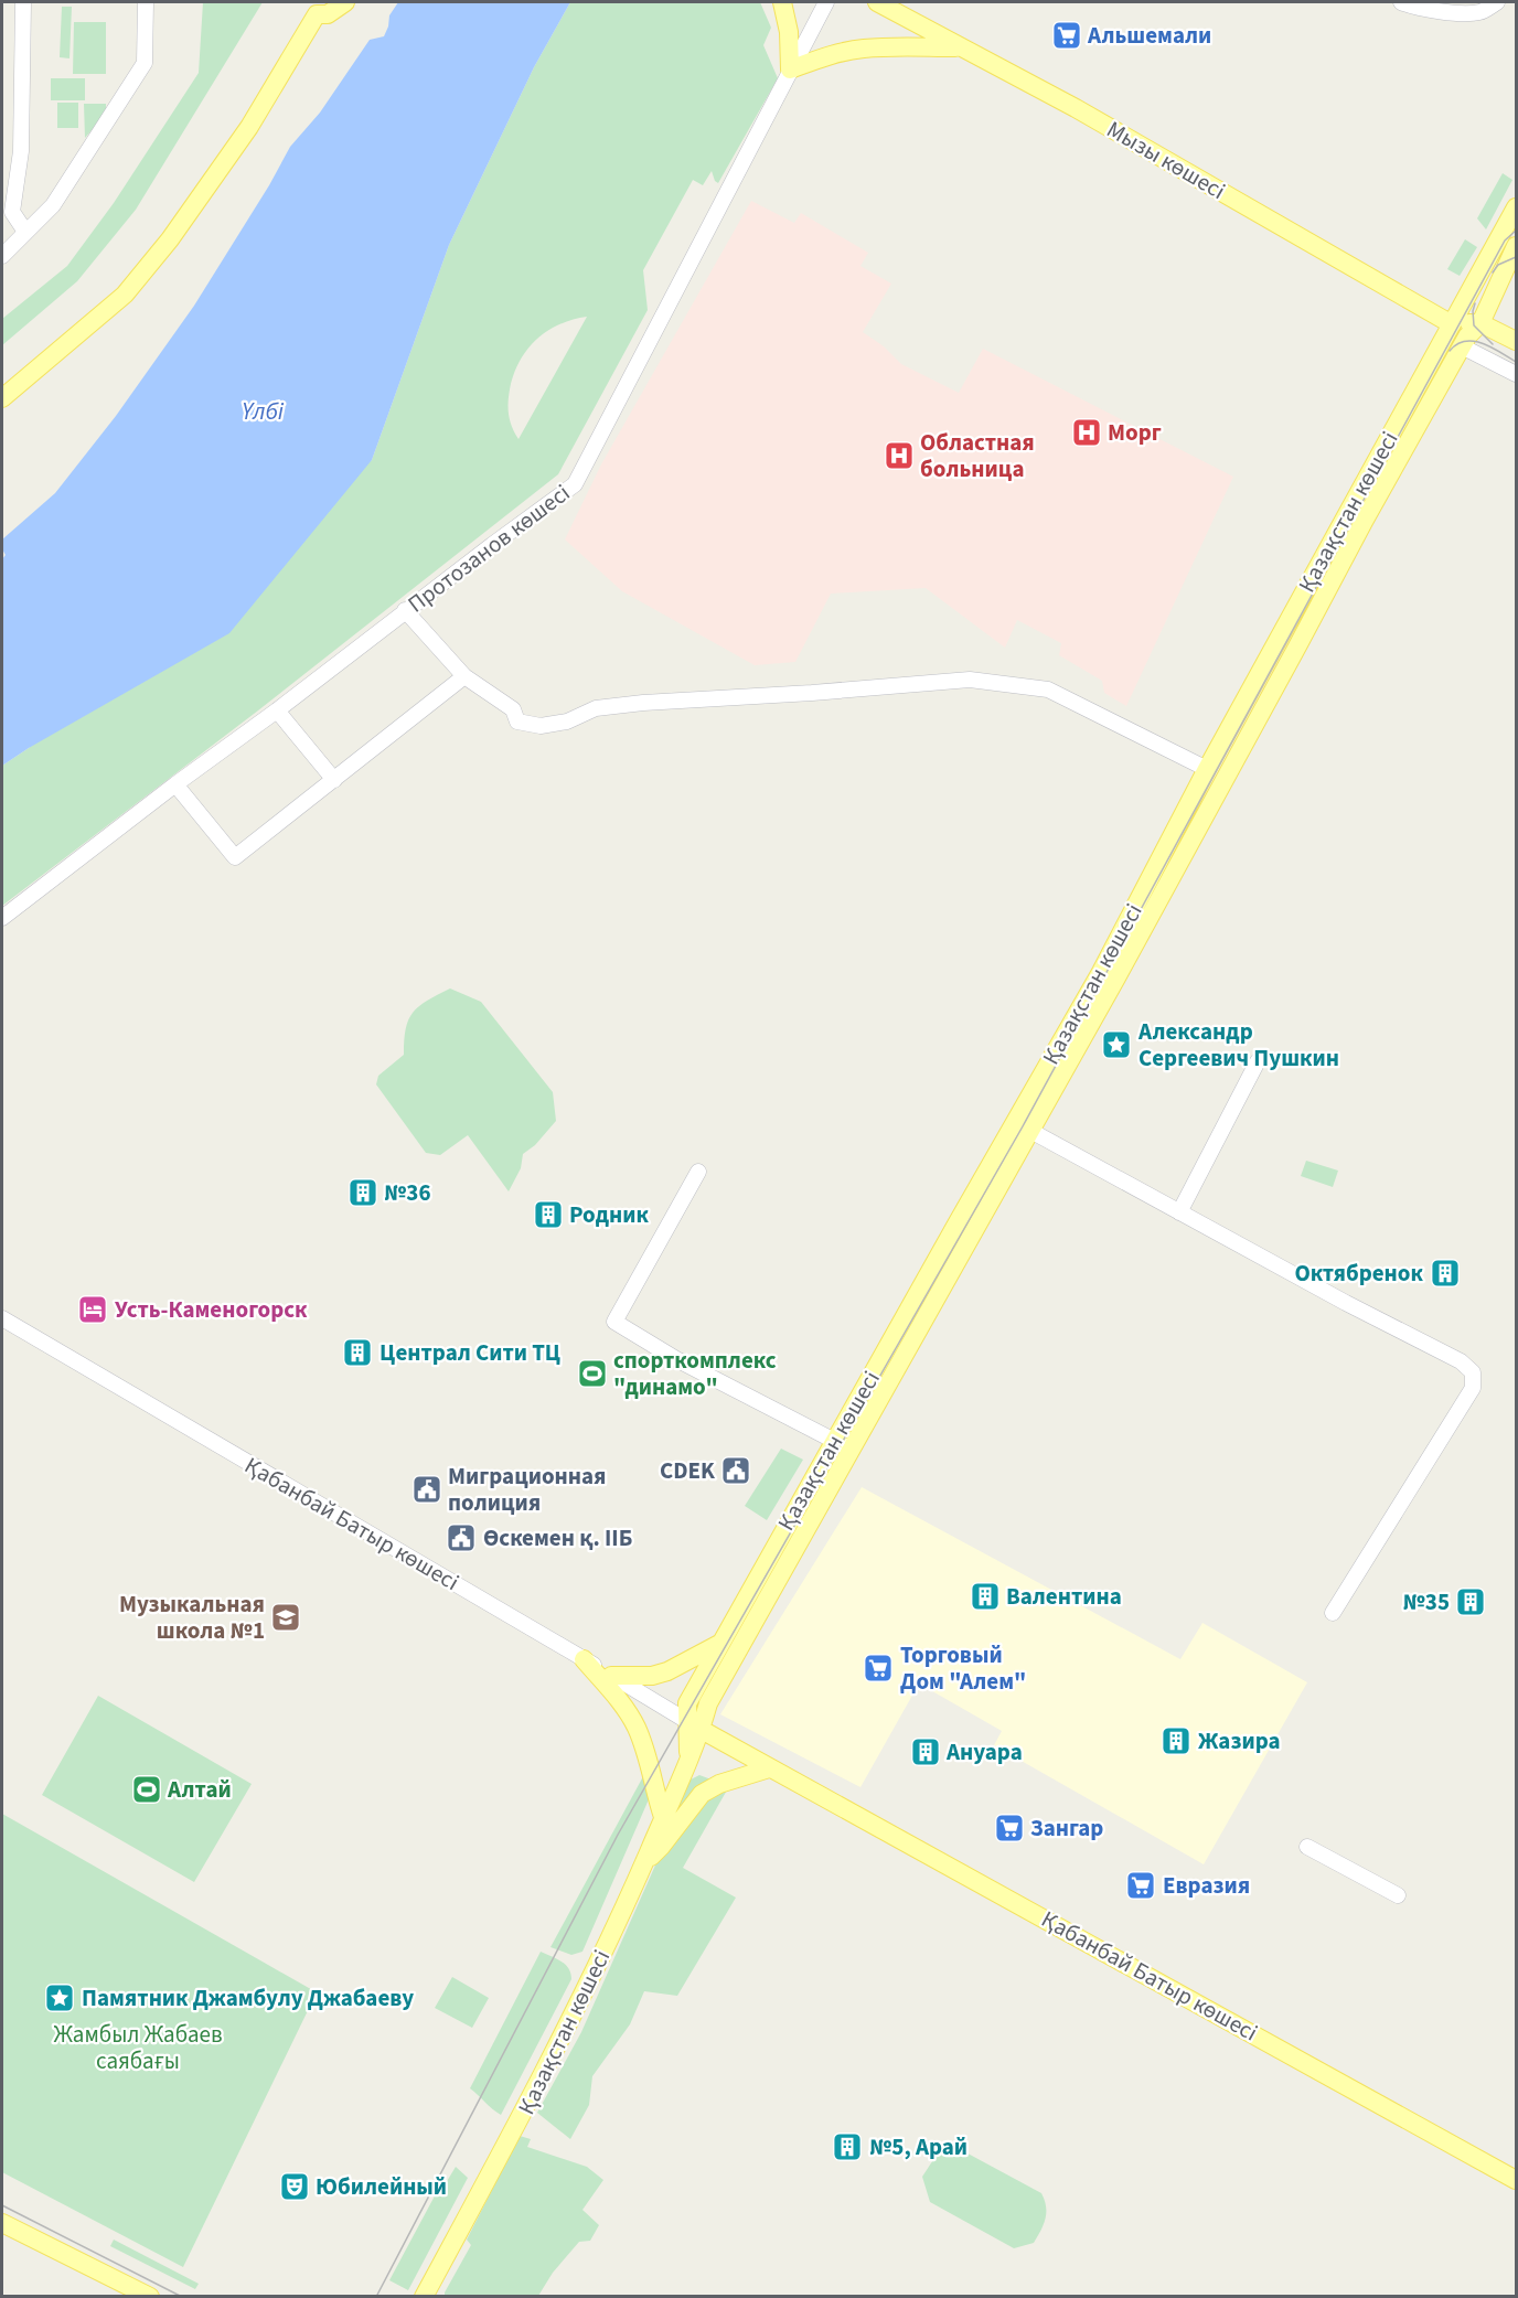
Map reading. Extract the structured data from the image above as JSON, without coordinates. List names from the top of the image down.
{
  "streets": {
    "main road": ["Мызы көшесі", "Қазақстан көшесі", "Қабанбай Батыр көшесі"],
    "street": ["Протозанов көшесі"]
  },
  "crossings": [
    ["Мызы көшесі", "Қазақстан көшесі"],
    ["Қазақстан көшесі", "Қабанбай Батыр көшесі"]
  ],
  "water": ["Үлбі"],
  "parks": ["Жамбыл Жабаев саябағы"],
  "places": {
    "supermarket": [
      "Альшемали",
      "Торговый Дом \"Алем\"",
      "Зангар",
      "Евразия"
    ],
    "hospital": ["Морг", "Областная больница"],
    "place": ["Александр Сергеевич Пушкин", "Памятник Джамбулу Джабаеву"],
    "building": [
      "№36",
      "Родник",
      "Октябренок",
      "Централ Сити ТЦ",
      "Валентина",
      "№35",
      "Жазира",
      "Ануара",
      "№5, Арай"
    ],
    "hotel": ["Усть-Каменогорск"],
    "sports": ["спорткомплекс \"динамо\"", "Алтай"],
    "public building": ["CDEK", "Миграционная полиция", "Өскемен қ. ІІБ"],
    "school or university": ["Музыкальная школа №1"],
    "theatre": ["Юбилейный"]
  }
}
